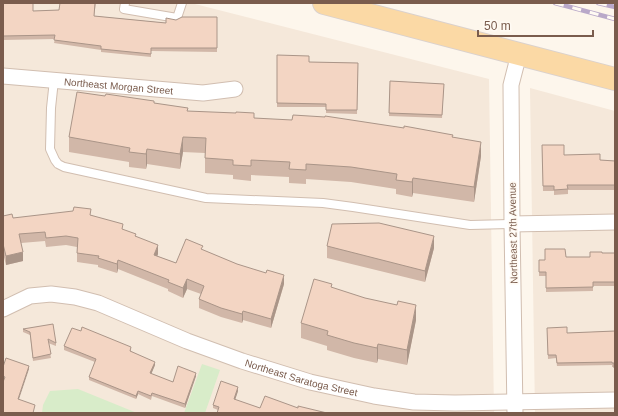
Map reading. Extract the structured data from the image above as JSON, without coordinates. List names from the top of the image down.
{
  "streets": {
    "street": ["Northeast Morgan Street", "Northeast 27th Avenue", "Northeast Saratoga Street"]
  },
  "crossings": [
    ["Northeast 27th Avenue", "Northeast Saratoga Street"]
  ],
  "scale_bar": "50 m"
}
